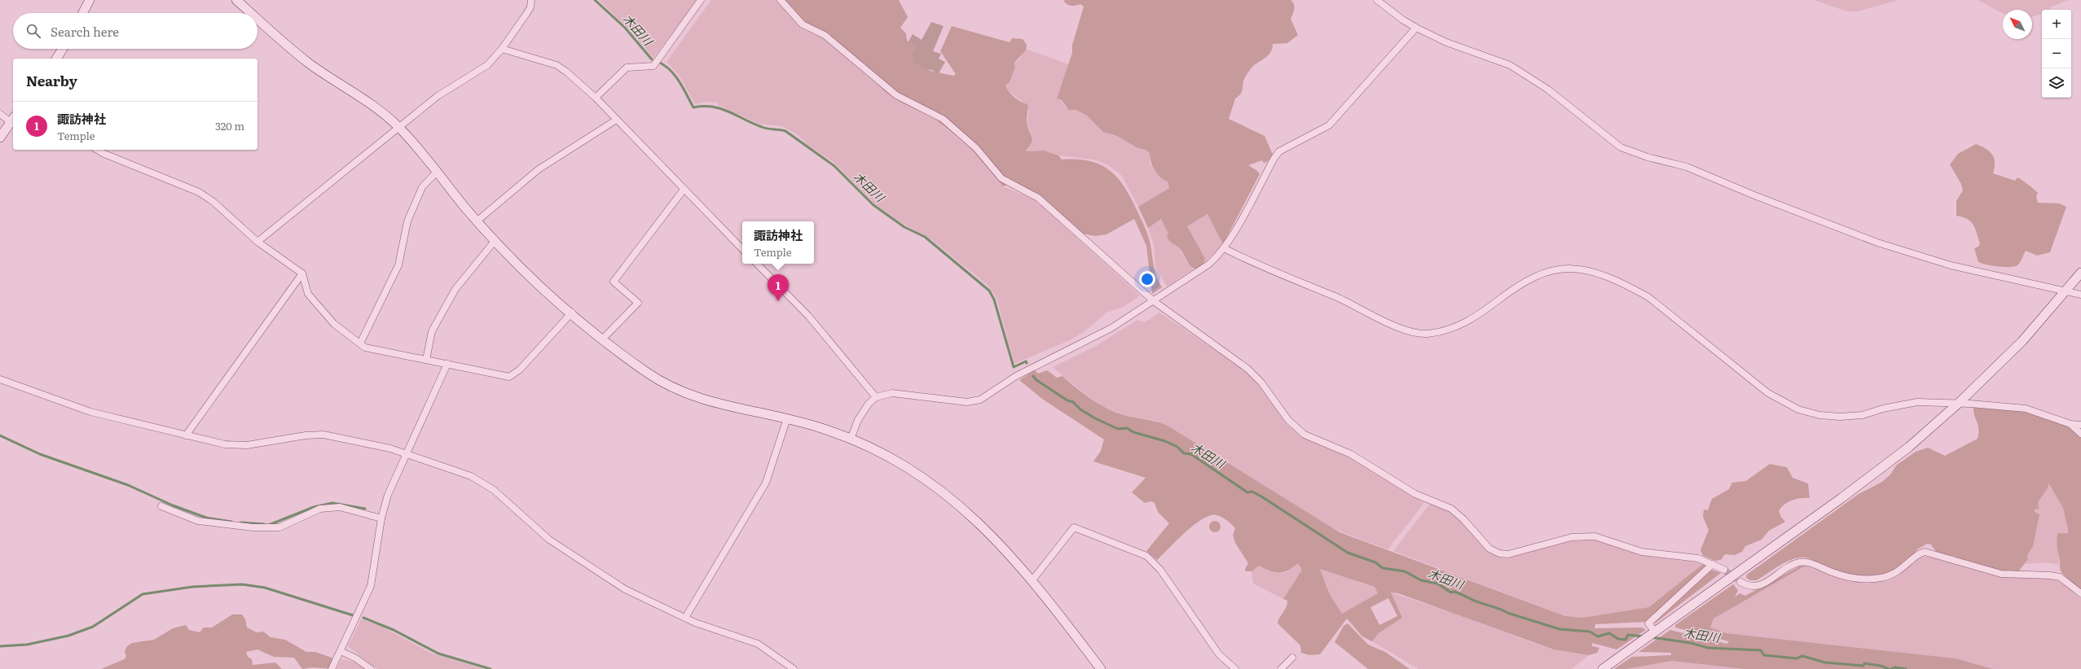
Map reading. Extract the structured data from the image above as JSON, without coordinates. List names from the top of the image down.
{
  "water": ["木田川"],
  "north": "top left",
  "page": {
    "map_buttons": ["+", "−"],
    "search": "Search here",
    "heading": "Nearby",
    "list": [
      {
        "mark": "1",
        "name": "諏訪神社",
        "note": "Temple",
        "value": "320 m"
      }
    ],
    "popup": ["諏訪神社", "Temple"],
    "pins": "1"
  }
}
